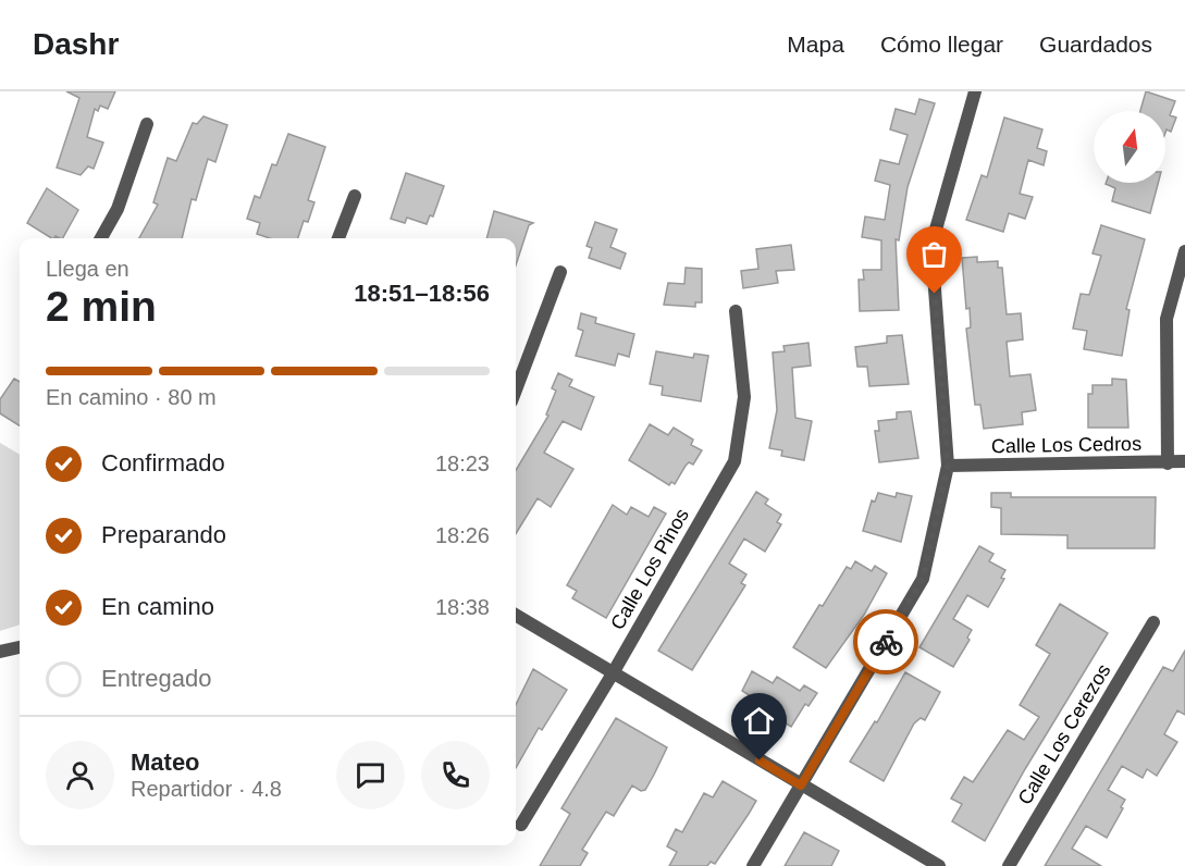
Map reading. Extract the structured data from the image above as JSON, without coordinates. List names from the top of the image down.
{
  "streets": {
    "street": ["Calle Los Cedros", "Calle Los Pinos", "Calle Los Cerezos"]
  },
  "north": "top",
  "page": {
    "header": "Dashr",
    "nav": ["Mapa", "Cómo llegar", "Guardados"],
    "heading": ["2 min", "Llega en", "18:51–18:56"],
    "panel": ["Mateo", "Repartidor · 4.8"],
    "bar": "En camino · 80 m",
    "list": [
      ["Confirmado", "18:23"],
      ["Preparando", "18:26"],
      ["En camino", "18:38"],
      "Entregado"
    ]
  }
}
